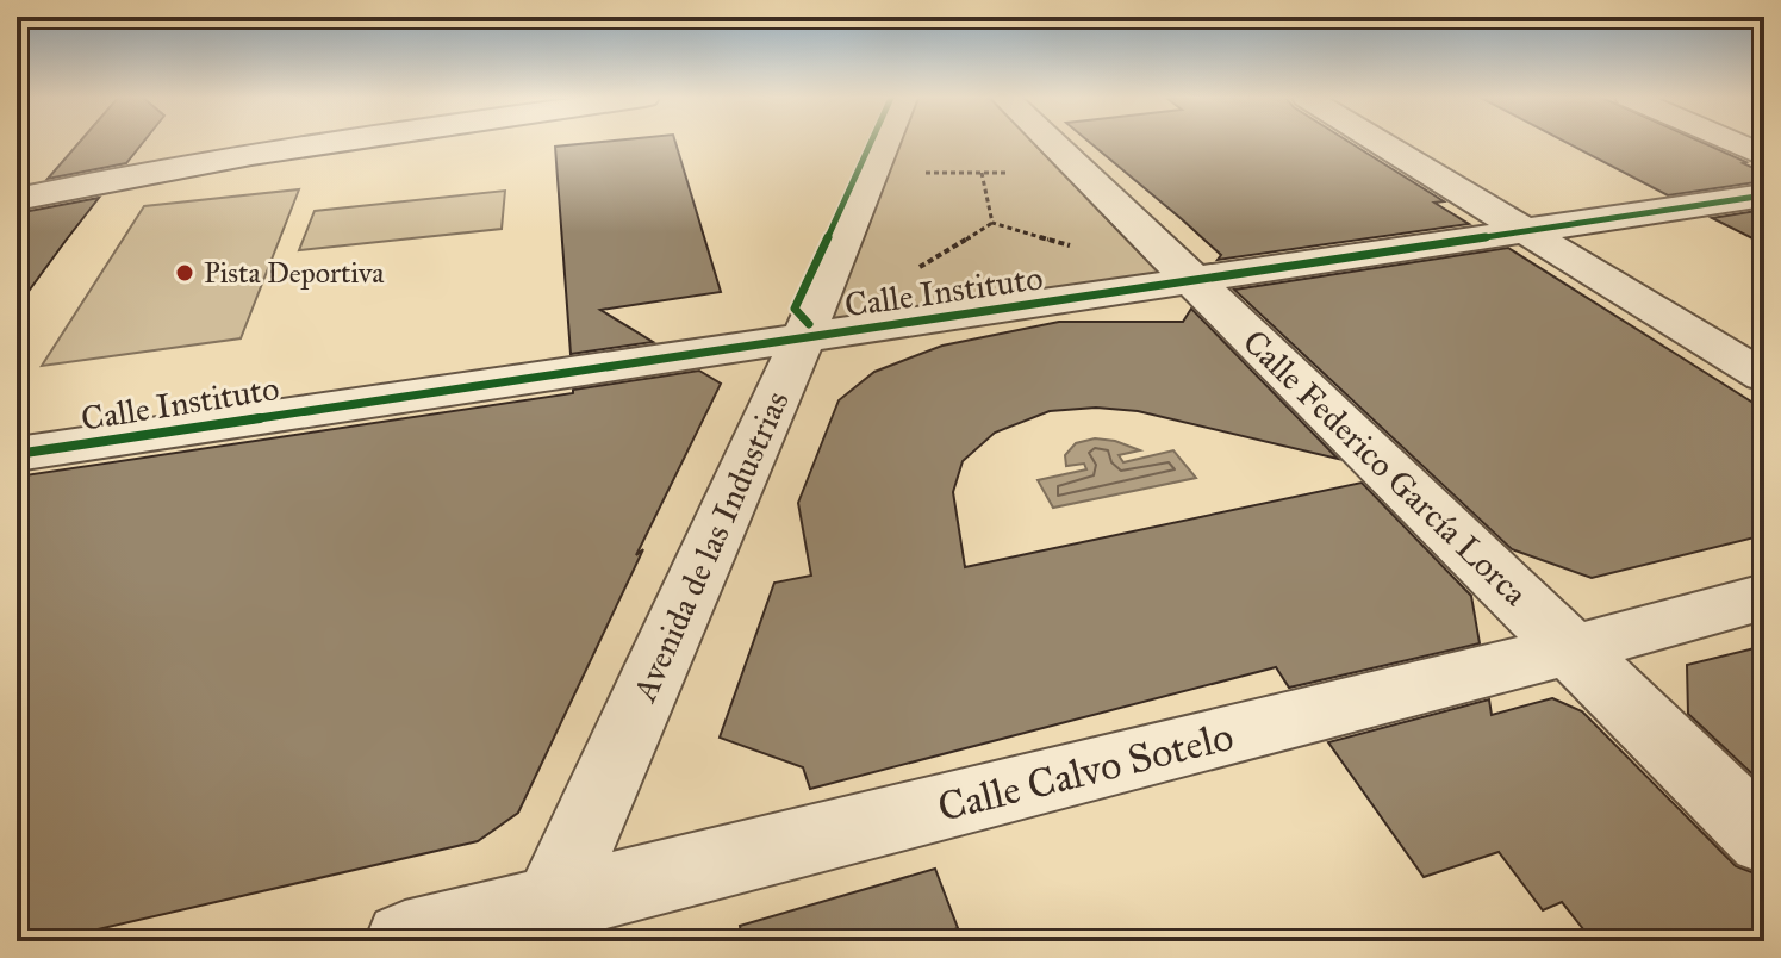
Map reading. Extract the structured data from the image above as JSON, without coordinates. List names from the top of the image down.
{
  "streets": {
    "street": [
      "Calle Instituto",
      "Calle Federico García Lorca",
      "Avenida de las Industrias",
      "Calle Calvo Sotelo"
    ]
  },
  "crossings": [
    ["Calle Instituto", "Calle Federico García Lorca"],
    ["Calle Instituto", "Avenida de las Industrias"],
    ["Calle Federico García Lorca", "Calle Calvo Sotelo"],
    ["Avenida de las Industrias", "Calle Calvo Sotelo"]
  ],
  "places": ["Pista Deportiva"]
}
